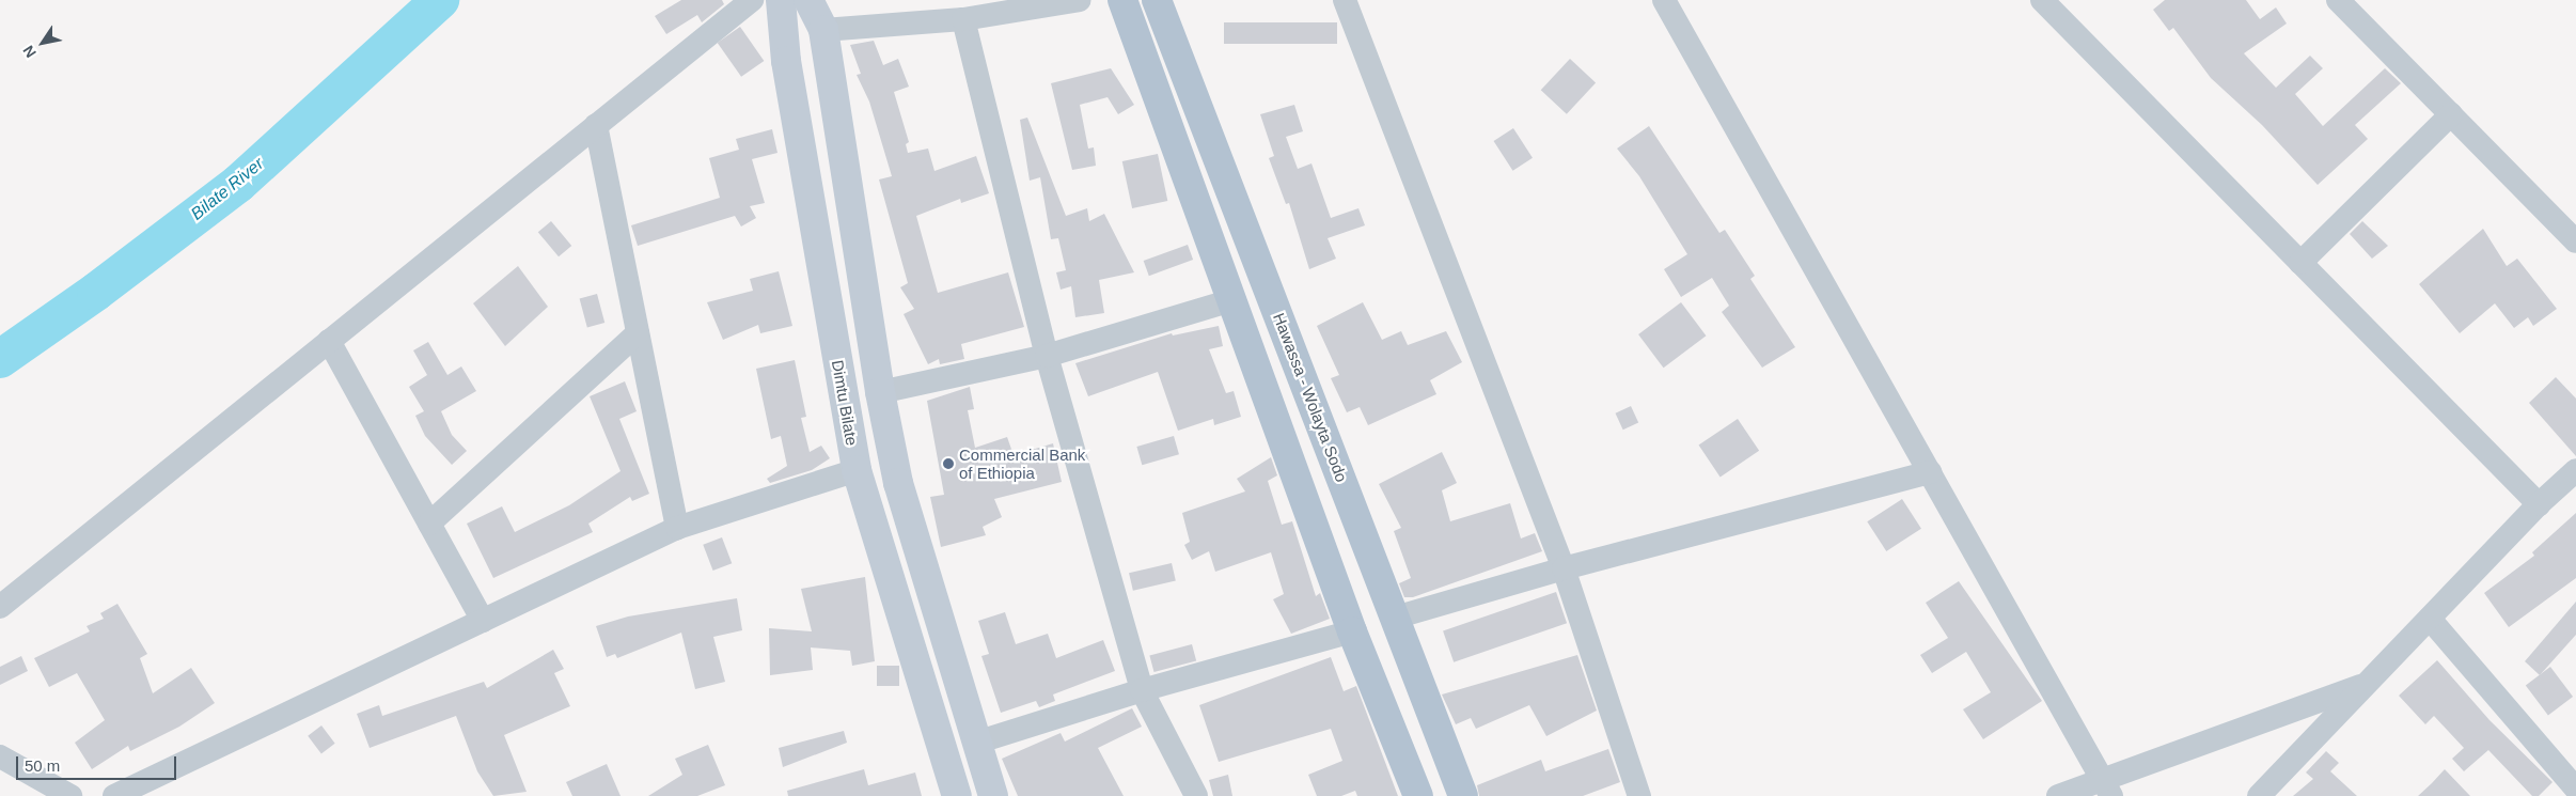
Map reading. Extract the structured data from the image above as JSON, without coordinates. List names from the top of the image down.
{
  "streets": {
    "main road": ["Hawassa - Wolayta Sodo", "Dimtu Bilate"]
  },
  "water": ["Bilate River"],
  "places": ["Commercial Bank of Ethiopia"],
  "scale_bar": "50 m",
  "north": "bottom left"
}
